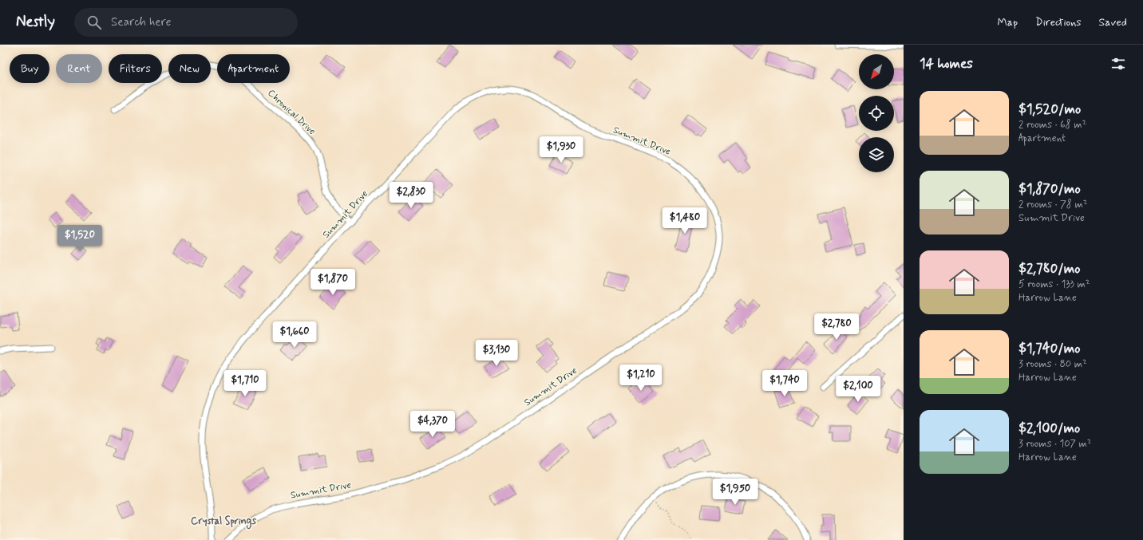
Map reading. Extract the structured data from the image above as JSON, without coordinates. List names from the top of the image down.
{
  "streets": {
    "street": ["Chronical Drive", "Summit Drive"]
  },
  "crossings": [
    ["Chronical Drive", "Summit Drive"]
  ],
  "districts": ["Crystal Springs"],
  "north": "bottom left",
  "page": {
    "header": "Nestly",
    "search": "Search here",
    "nav": ["Map", "Directions", "Saved"],
    "heading": "14 homes",
    "chip": [
      "Buy",
      "Rent",
      "Filters",
      "New",
      "Apartment"
    ],
    "list": [
      {
        "name": "$1,520/mo",
        "note": "2 rooms · 68 m² · Apartment"
      },
      {
        "name": "$1,870/mo",
        "note": "2 rooms · 78 m² · Summit Drive"
      },
      {
        "name": "$2,780/mo",
        "note": "5 rooms · 133 m² · Harrow Lane"
      },
      {
        "name": "$1,740/mo",
        "note": "3 rooms · 80 m² · Harrow Lane"
      },
      {
        "name": "$2,100/mo",
        "note": "3 rooms · 107 m² · Harrow Lane"
      }
    ],
    "price": [
      "$1,930",
      "$2,830",
      "$1,480",
      "$1,520",
      "$1,870",
      "$2,780",
      "$1,660",
      "$3,130",
      "$1,210",
      "$1,710",
      "$1,740",
      "$2,100",
      "$4,370",
      "$1,950"
    ]
  }
}
